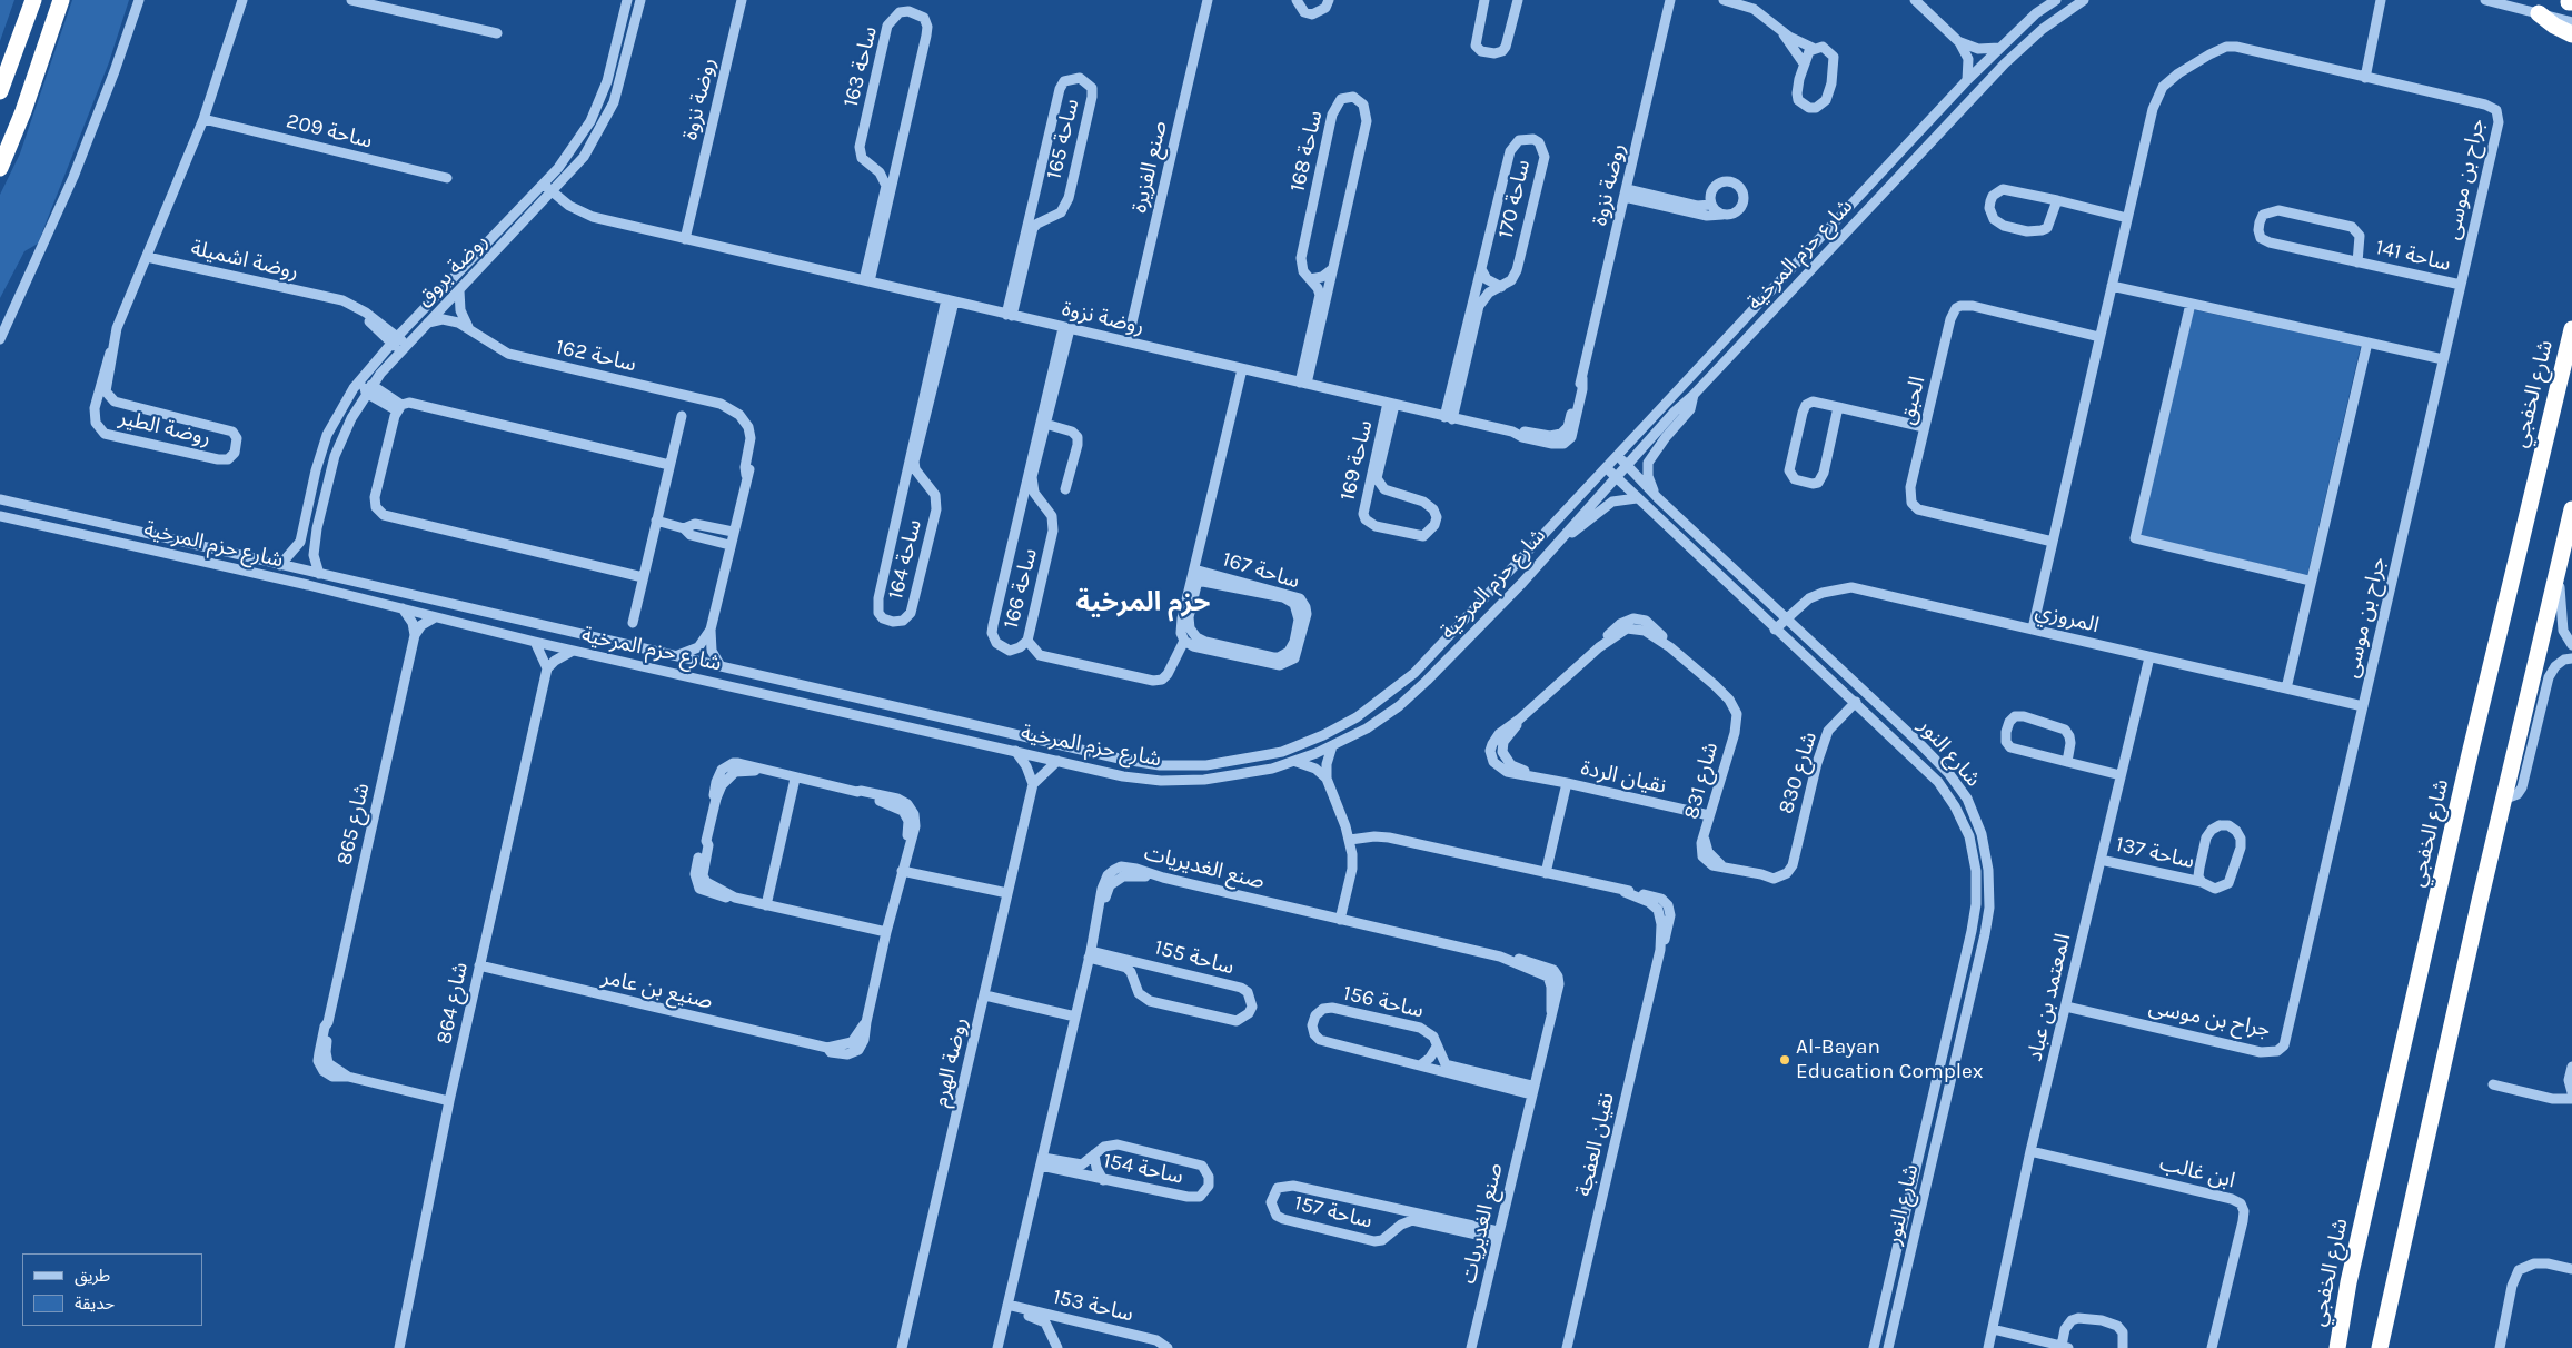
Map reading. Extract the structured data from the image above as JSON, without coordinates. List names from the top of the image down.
{
  "streets": {
    "highway": ["شارع الخفجي"],
    "street": [
      "ساحة 163",
      "روضة نزوة",
      "ساحة 209",
      "ساحة 165",
      "ساحة 168",
      "صنع الفزيرة",
      "جراح بن موسى",
      "ساحة 170",
      "شارع حزم المرخية",
      "ساحة 141",
      "روضة اشميلة",
      "روضة بروق",
      "ساحة 162",
      "الحبق",
      "روضة الطير",
      "ساحة 169",
      "ساحة 164",
      "ساحة 167",
      "ساحة 166",
      "المروزي",
      "شارع النور",
      "شارع 830",
      "نقيان الردة",
      "شارع 831",
      "شارع 865",
      "ساحة 137",
      "صنع الغديريات",
      "ساحة 155",
      "صنيع بن عامر",
      "المعتمد بن عباد",
      "ساحة 156",
      "شارع 864",
      "روضة الهرم",
      "نقيان العفجة",
      "ساحة 154",
      "ابن غالب",
      "ساحة 157",
      "ساحة 153"
    ]
  },
  "crossings": [
    ["ساحة 163", "روضة نزوة"],
    ["روضة نزوة", "ساحة 165"],
    ["روضة نزوة", "ساحة 168"],
    ["روضة نزوة", "صنع الفزيرة"],
    ["روضة نزوة", "ساحة 170"],
    ["روضة نزوة", "روضة بروق"],
    ["روضة نزوة", "ساحة 169"],
    ["روضة نزوة", "ساحة 164"],
    ["روضة نزوة", "ساحة 167"],
    ["روضة نزوة", "ساحة 166"],
    ["ساحة 209", "روضة الطير"],
    ["جراح بن موسى", "ساحة 141"],
    ["جراح بن موسى", "الحبق"],
    ["جراح بن موسى", "المروزي"],
    ["جراح بن موسى", "المعتمد بن عباد"],
    ["شارع حزم المرخية", "روضة بروق"],
    ["شارع حزم المرخية", "ساحة 162"],
    ["شارع حزم المرخية", "شارع النور"],
    ["روضة اشميلة", "روضة بروق"],
    ["روضة اشميلة", "روضة الطير"],
    ["روضة بروق", "ساحة 162"],
    ["ساحة 167", "ساحة 166"],
    ["المروزي", "شارع النور"],
    ["المروزي", "المعتمد بن عباد"],
    ["شارع النور", "شارع 830"],
    ["شارع 830", "شارع 831"],
    ["نقيان الردة", "شارع 831"],
    ["شارع 865", "شارع 864"],
    ["ساحة 137", "المعتمد بن عباد"],
    ["صنع الغديريات", "ساحة 155"],
    ["صنع الغديريات", "ساحة 156"],
    ["صنع الغديريات", "ساحة 154"],
    ["صنع الغديريات", "ساحة 157"],
    ["صنع الغديريات", "ساحة 153"],
    ["صنيع بن عامر", "شارع 864"],
    ["المعتمد بن عباد", "ابن غالب"]
  ],
  "districts": ["حزم المرخية"],
  "places": ["Al-Bayan Education Complex"],
  "legend": ["طريق", "حديقة"]
}
